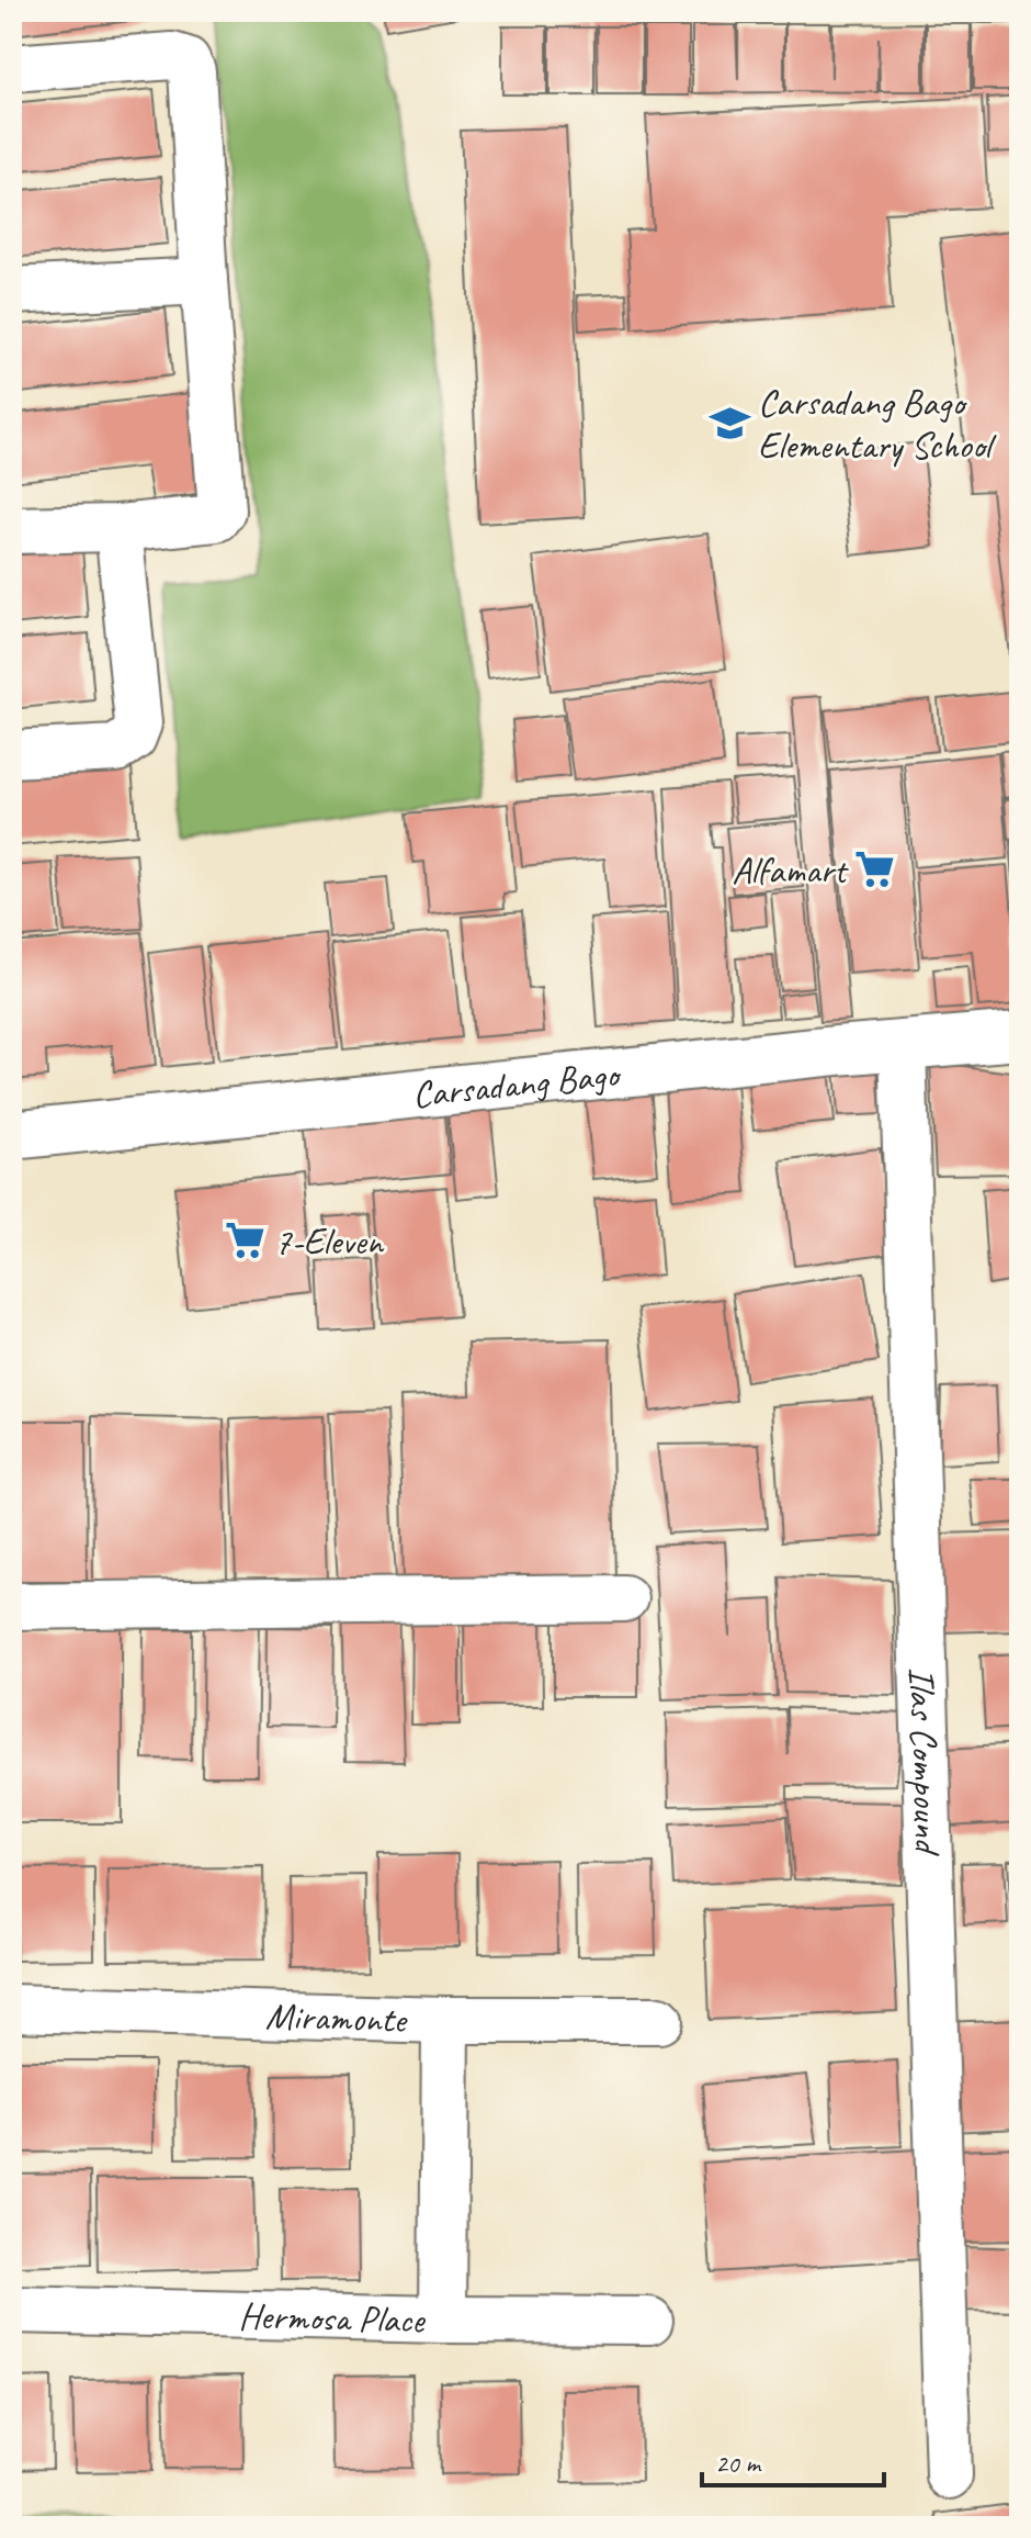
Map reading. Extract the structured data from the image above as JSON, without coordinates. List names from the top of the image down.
{
  "streets": {
    "street": [
      "Carsadang Bago",
      "Ilas Compound",
      "Miramonte",
      "Hermosa Place"
    ]
  },
  "crossings": [
    ["Carsadang Bago", "Ilas Compound"]
  ],
  "places": {
    "school or university": ["Carsadang Bago Elementary School"],
    "supermarket": ["Alfamart", "7-Eleven"]
  },
  "scale_bar": "20 m"
}
